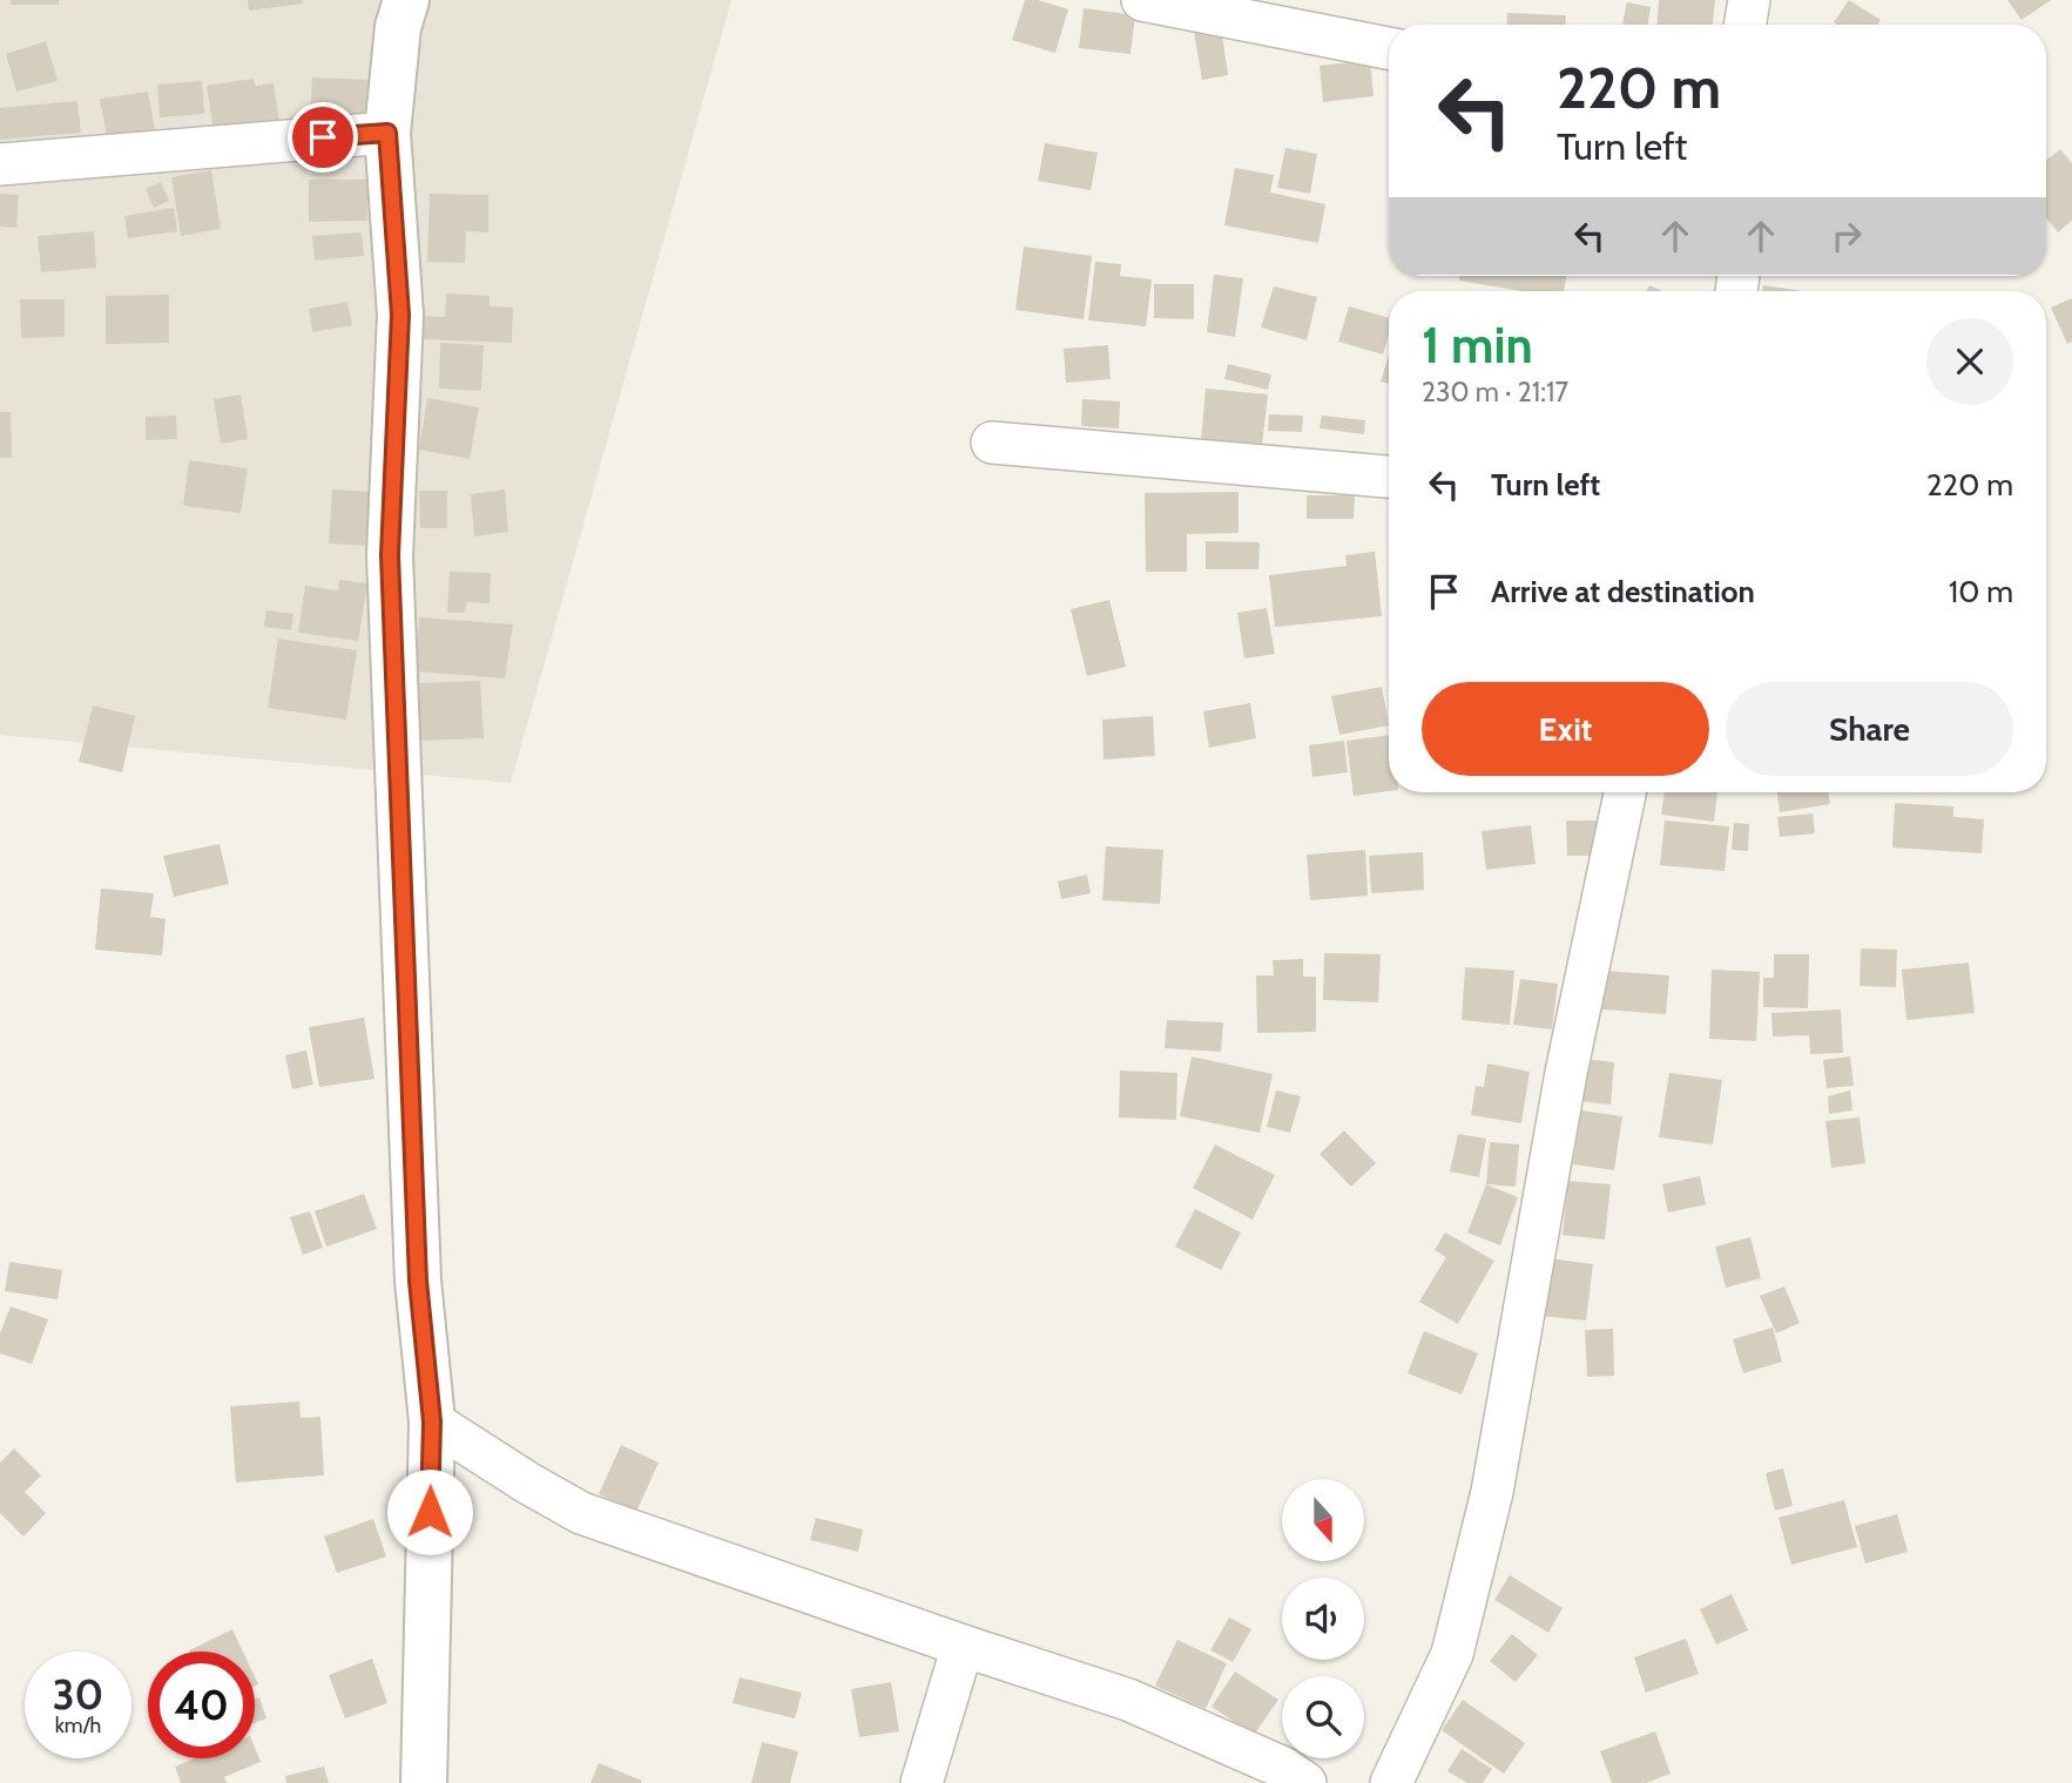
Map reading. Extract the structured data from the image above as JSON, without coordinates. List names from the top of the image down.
{
  "north": "bottom",
  "page": {
    "turn": ["220 m", "Turn left"],
    "heading": ["1 min", "230 m · 21:17"],
    "list": [
      {
        "name": "Turn left",
        "value": "220 m"
      },
      {
        "name": "Arrive at destination",
        "value": "10 m"
      }
    ],
    "buttons": ["Exit", "Share"],
    "speed": "30 km/h",
    "limit": "40"
  }
}
